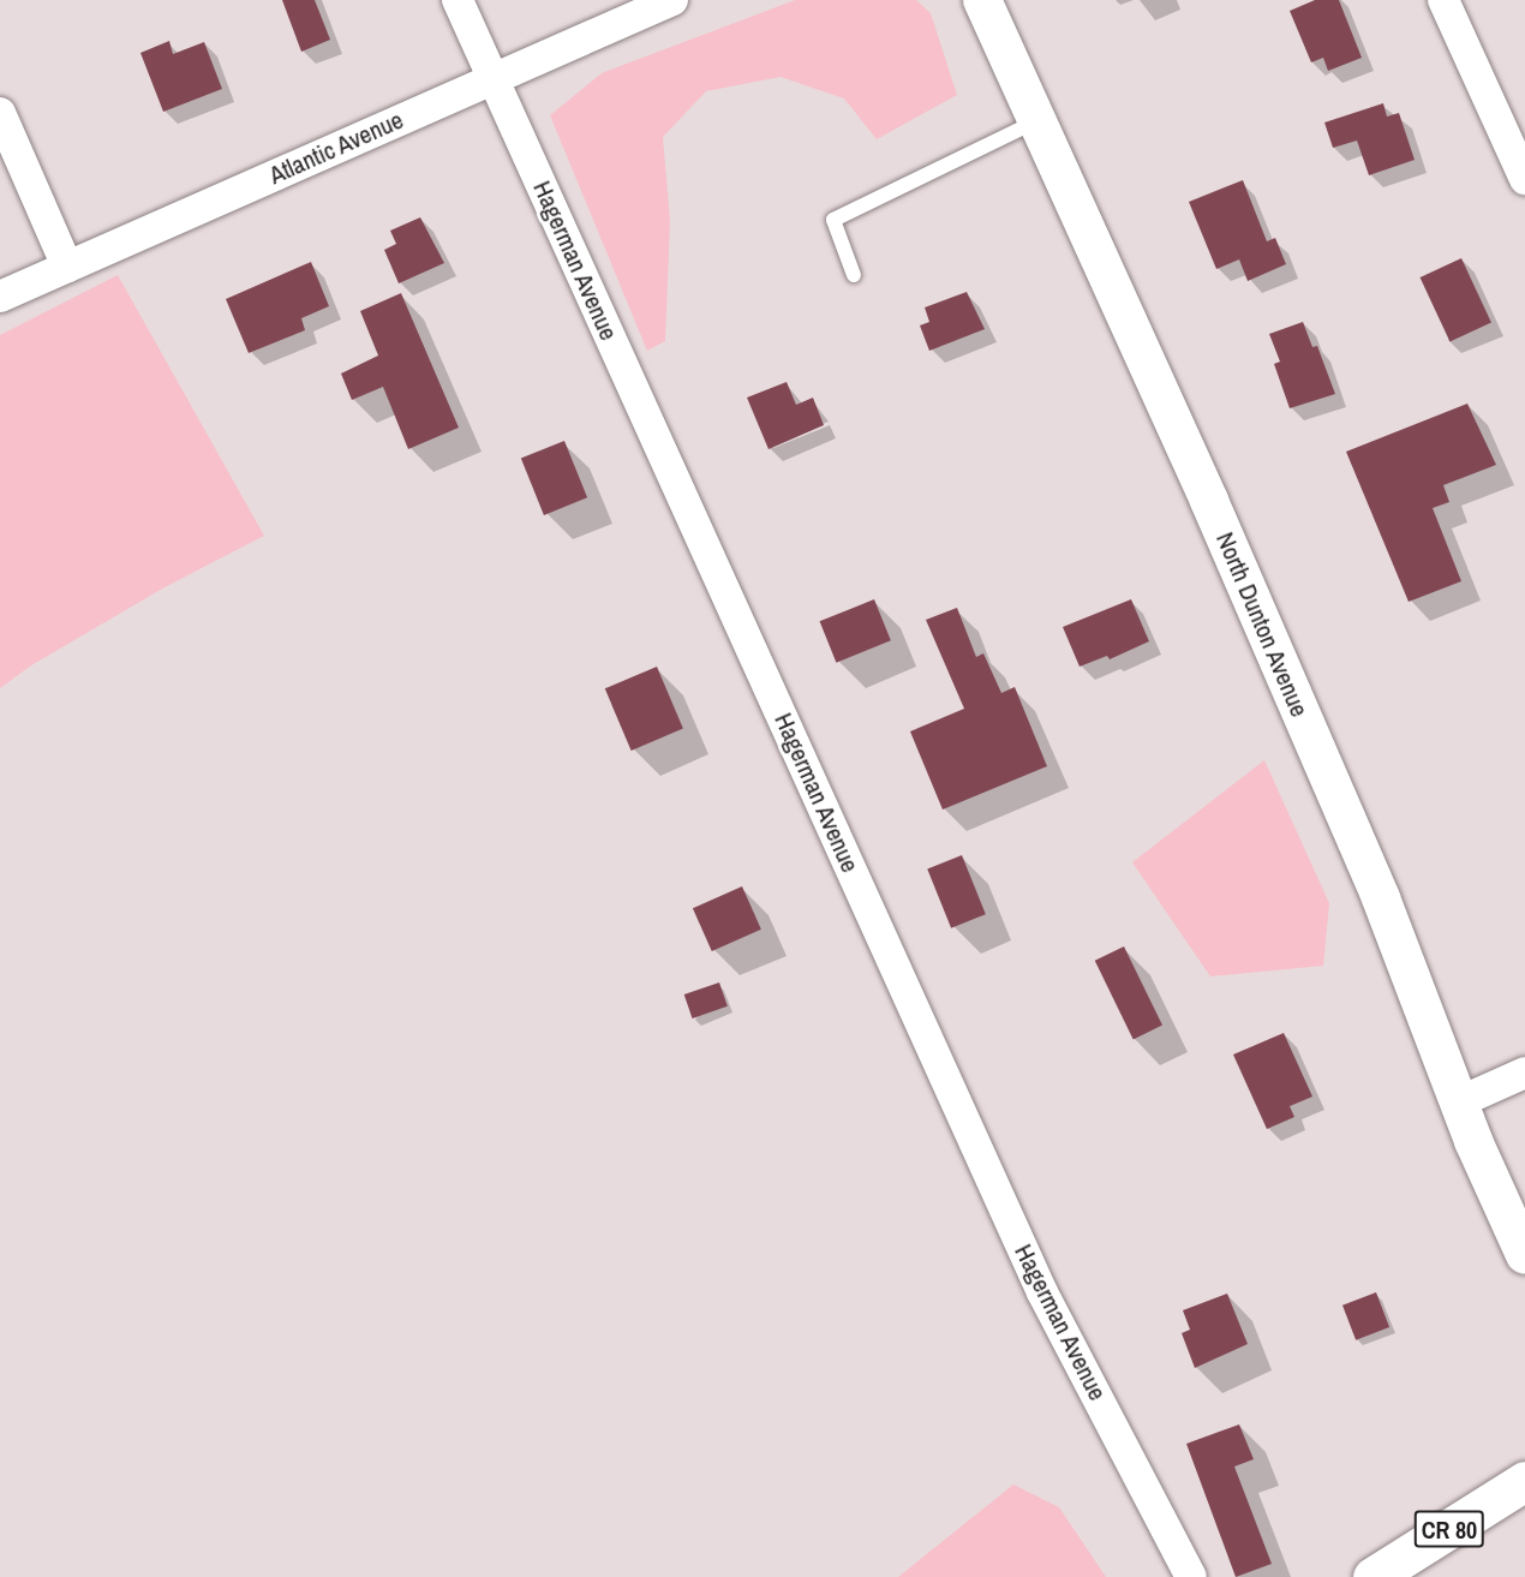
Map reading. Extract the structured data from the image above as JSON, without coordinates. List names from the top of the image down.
{
  "streets": {
    "main road": ["CR 80"],
    "street": ["Atlantic Avenue", "Hagerman Avenue", "North Dunton Avenue"]
  },
  "crossings": [
    ["Atlantic Avenue", "Hagerman Avenue"]
  ]
}
